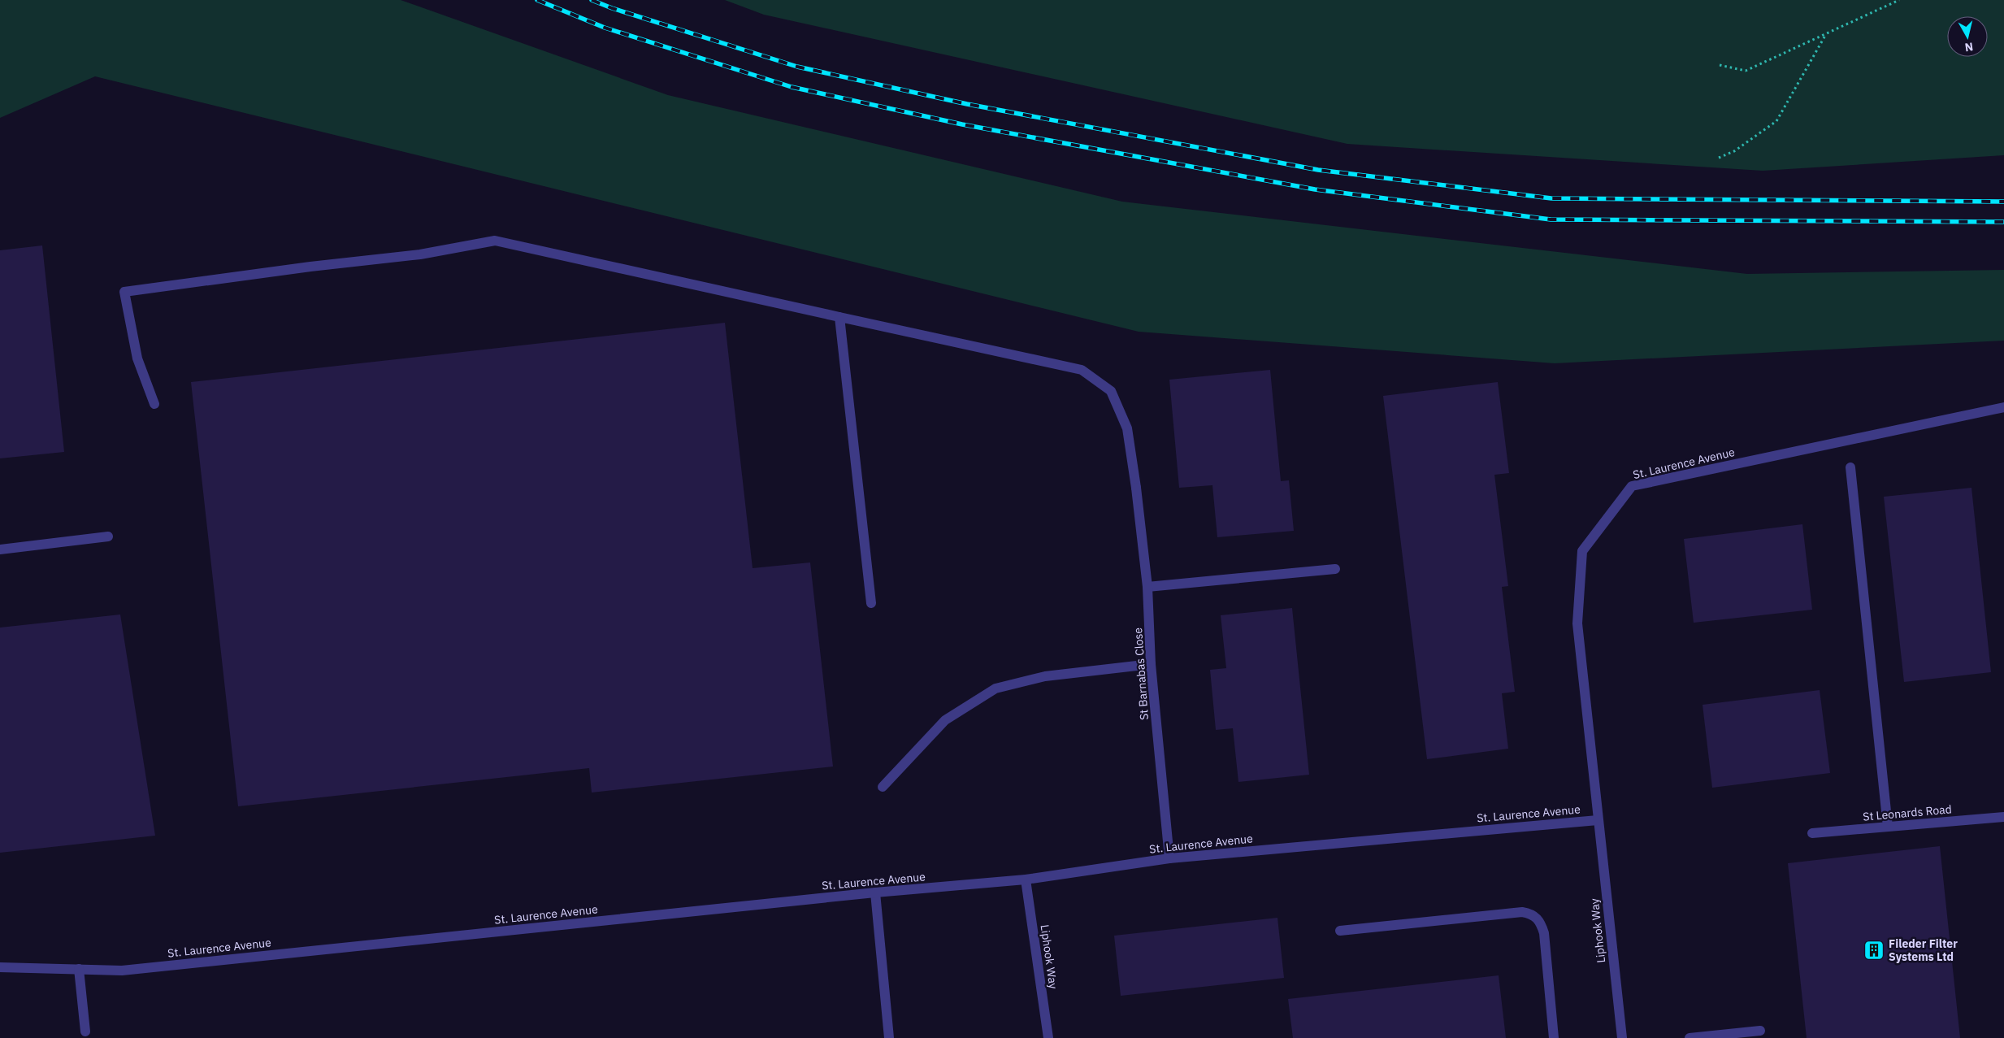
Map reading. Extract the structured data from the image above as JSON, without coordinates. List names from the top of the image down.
{
  "streets": {
    "street": [
      "St. Laurence Avenue",
      "St Barnabas Close",
      "St Leonards Road",
      "Liphook Way"
    ]
  },
  "crossings": [
    ["St. Laurence Avenue", "St Barnabas Close"],
    ["St. Laurence Avenue", "Liphook Way"]
  ],
  "places": {
    "building": ["Fileder Filter Systems Ltd"]
  },
  "north": "bottom"
}
